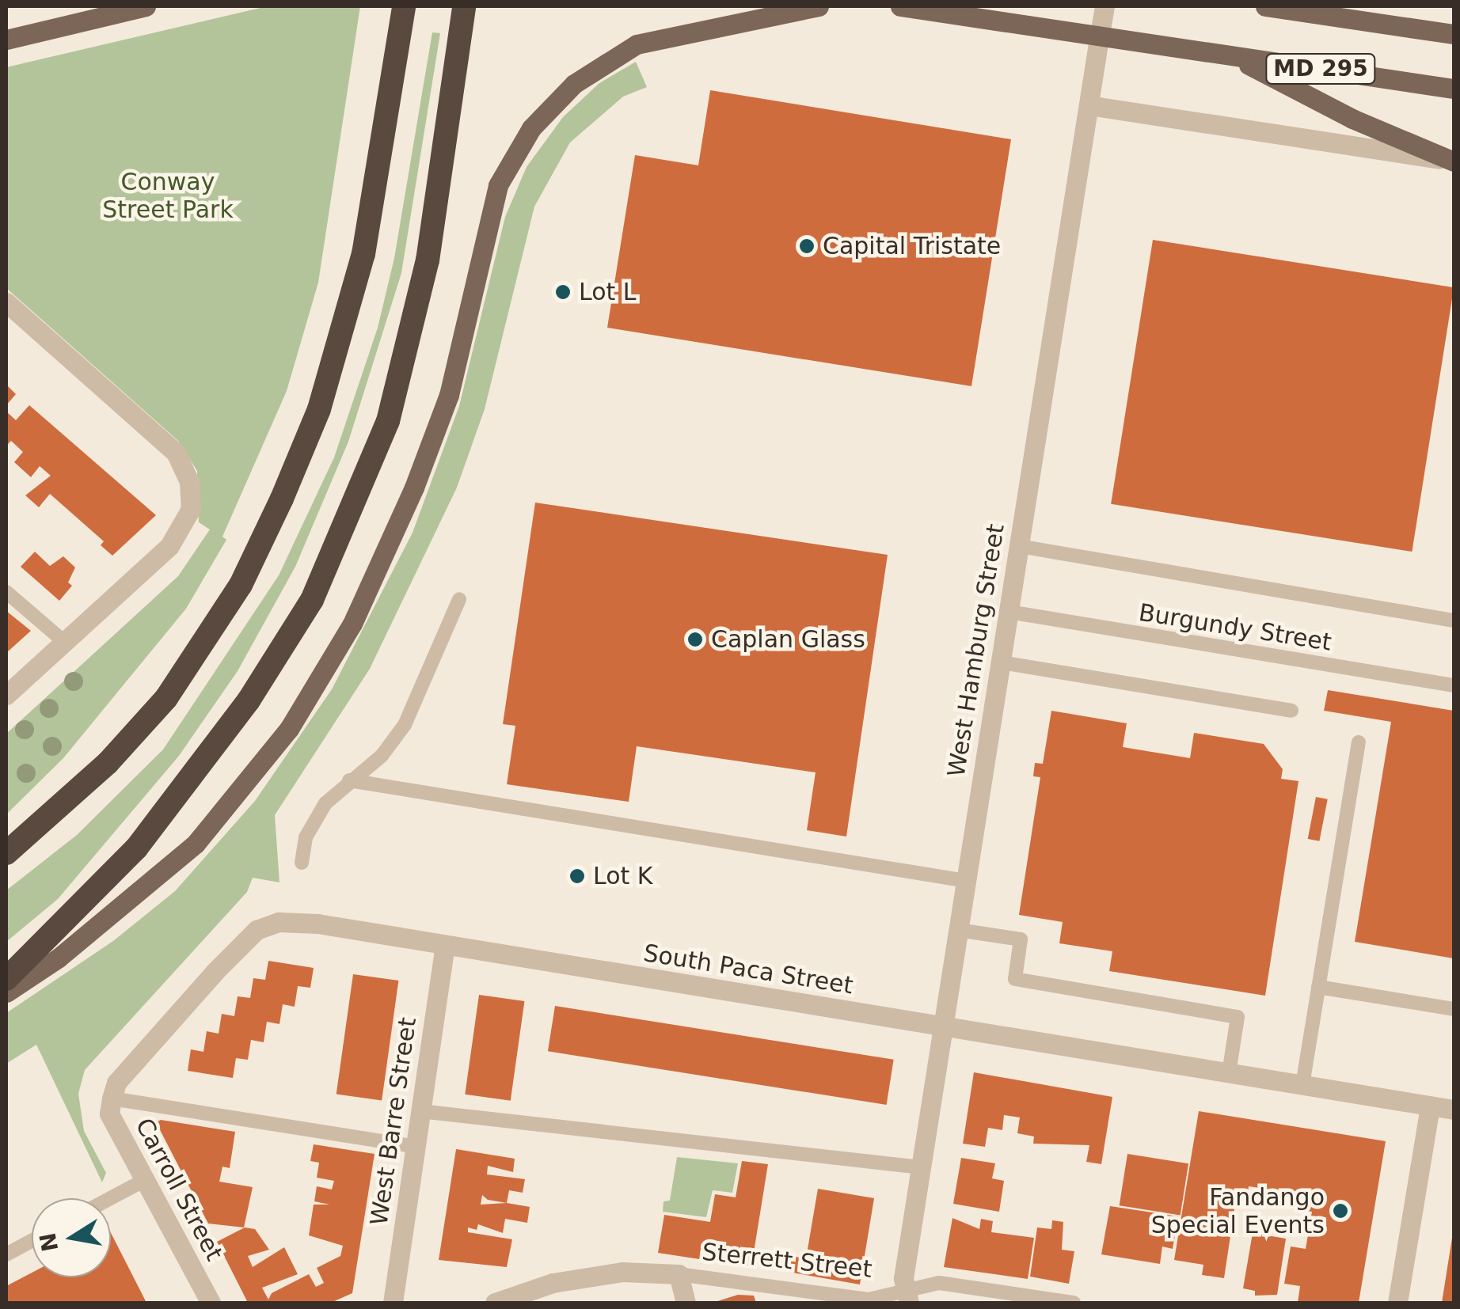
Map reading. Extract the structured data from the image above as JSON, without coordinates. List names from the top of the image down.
{
  "streets": {
    "main road": ["MD 295"],
    "street": [
      "West Hamburg Street",
      "South Paca Street",
      "West Barre Street",
      "Carroll Street",
      "Sterrett Street"
    ],
    "lane": ["Burgundy Street"]
  },
  "crossings": [
    ["MD 295", "West Hamburg Street"],
    ["Burgundy Street", "West Hamburg Street"],
    ["West Hamburg Street", "South Paca Street"],
    ["West Hamburg Street", "Sterrett Street"],
    ["South Paca Street", "West Barre Street"],
    ["South Paca Street", "Carroll Street"]
  ],
  "parks": ["Conway Street Park"],
  "places": [
    "Capital Tristate",
    "Lot L",
    "Caplan Glass",
    "Lot K",
    "Fandango Special Events"
  ],
  "north": "left"
}
